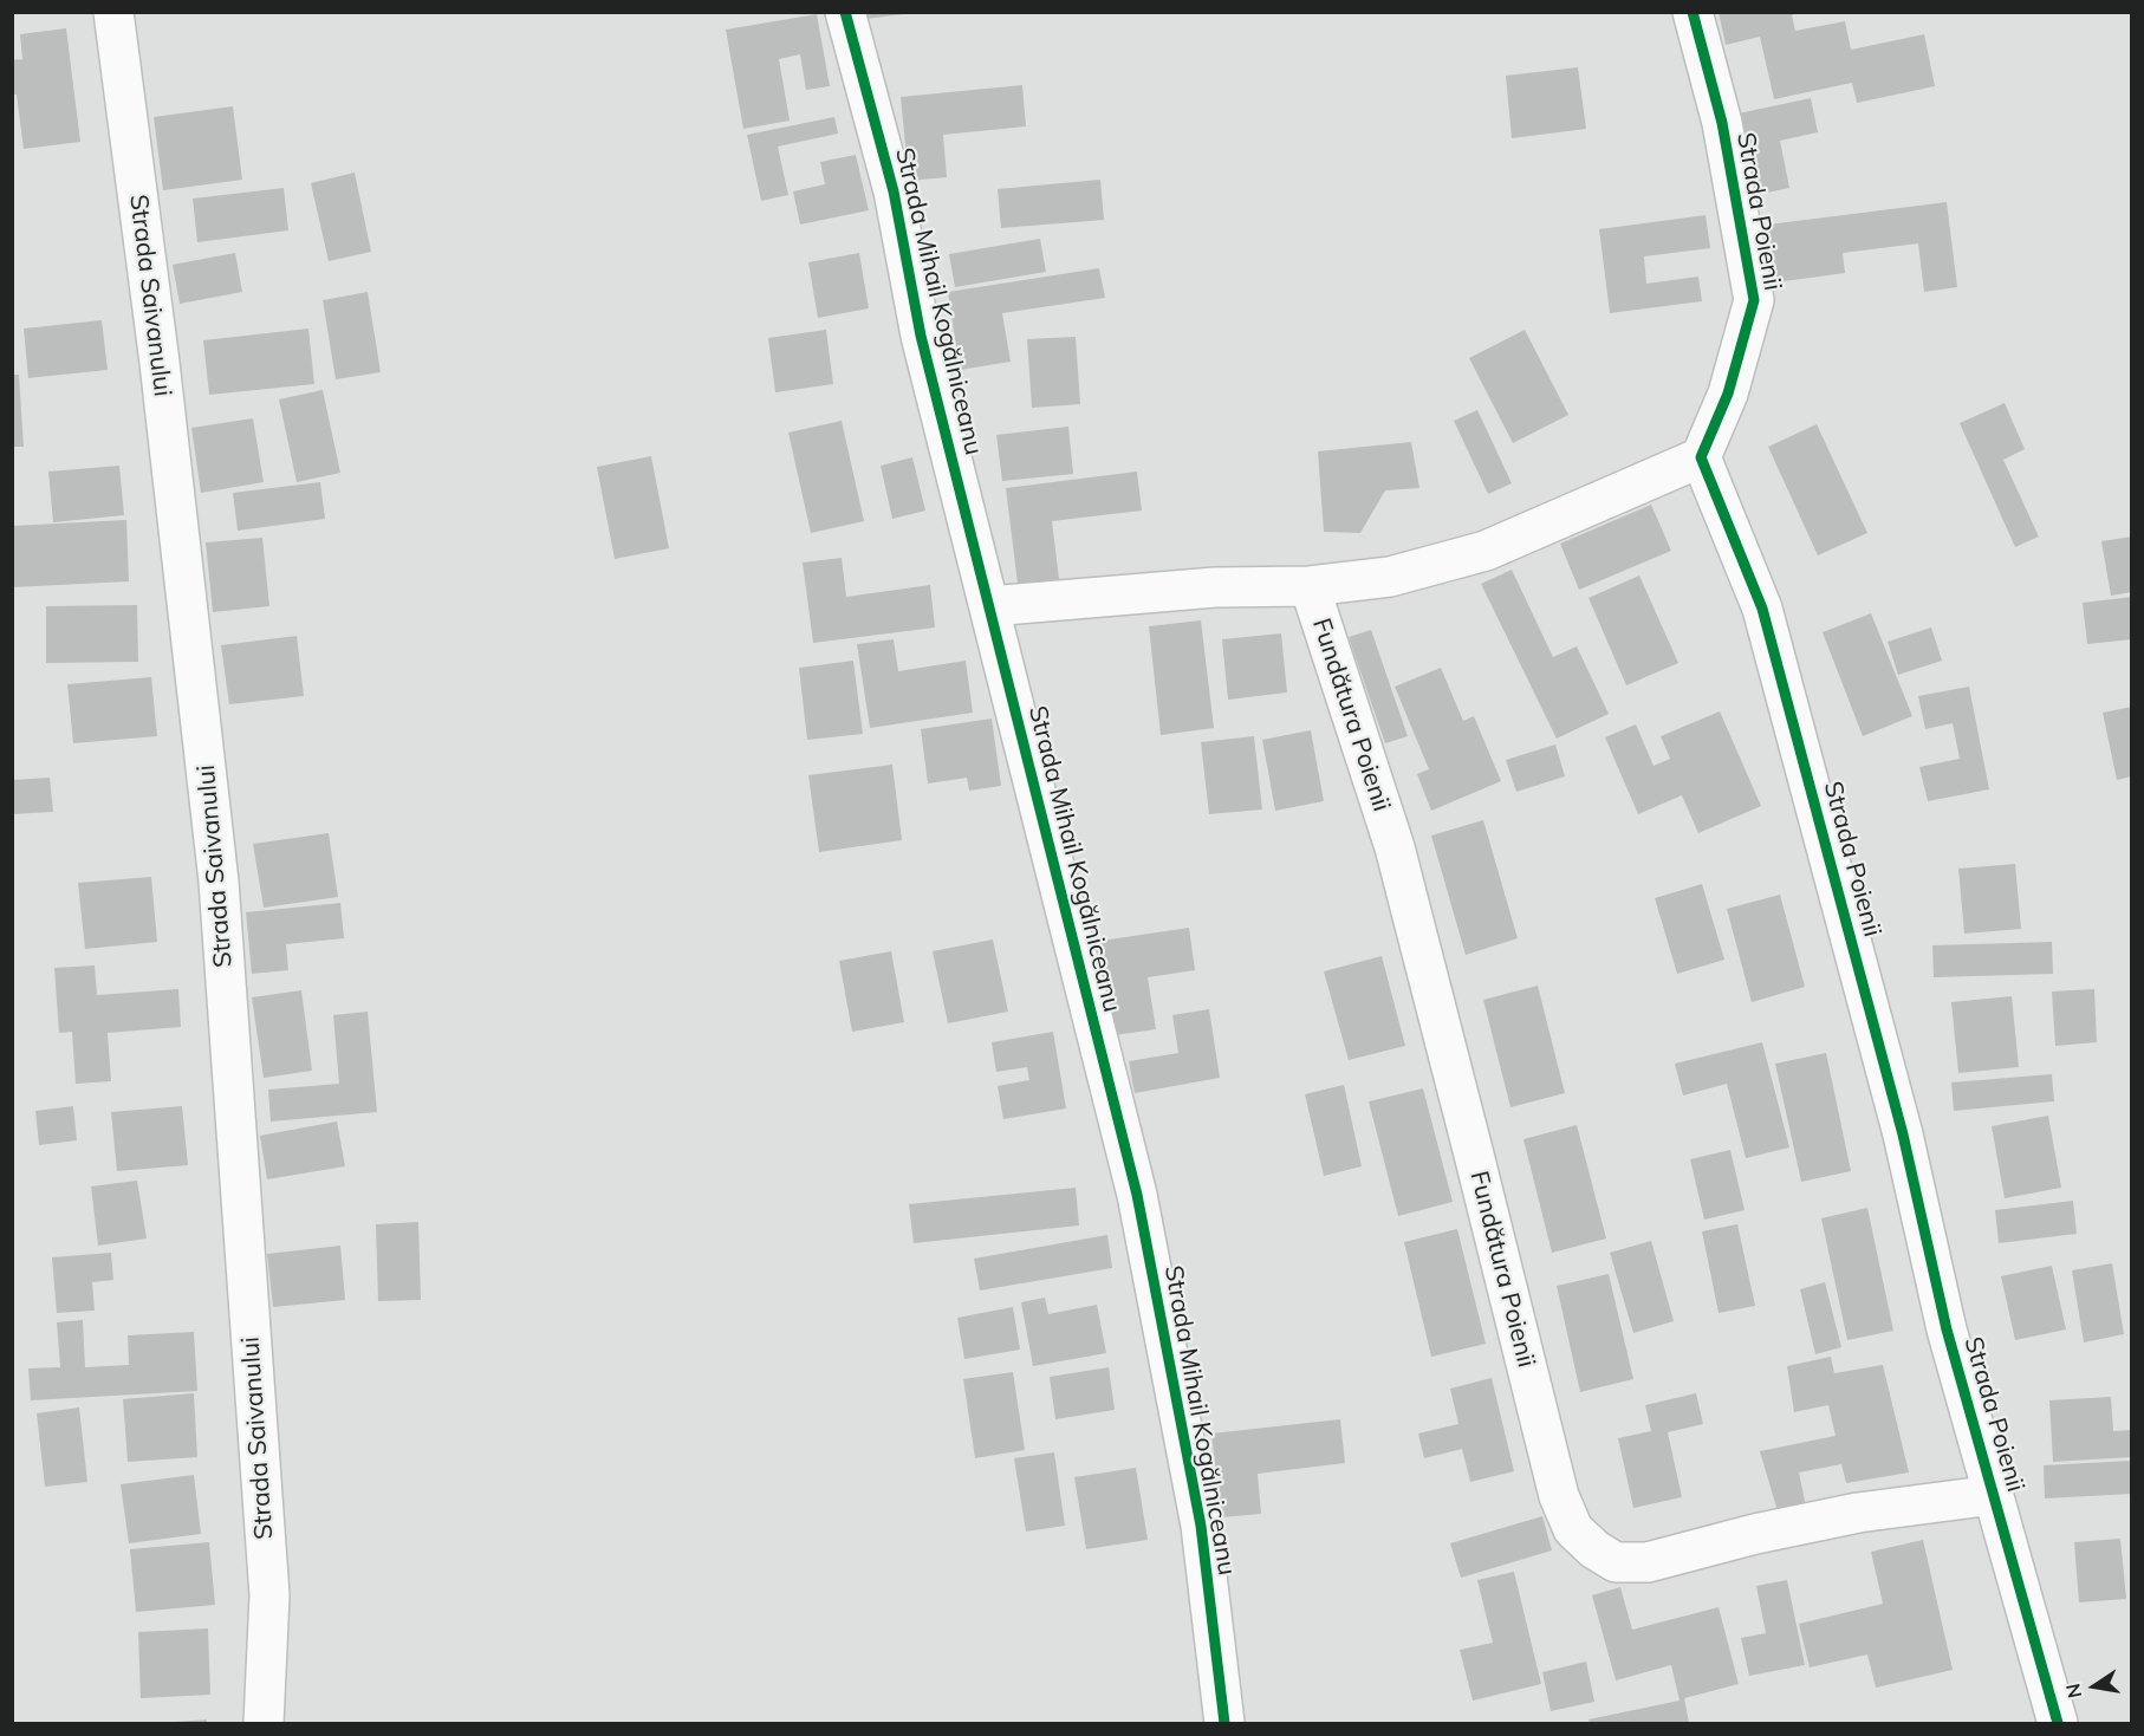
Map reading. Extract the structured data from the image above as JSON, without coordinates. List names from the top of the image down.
{
  "streets": {
    "street": [
      "Strada Poienii",
      "Strada Saivanului",
      "Strada Mihail Kogălniceanu",
      "Fundătura Poienii"
    ]
  },
  "crossings": [
    ["Strada Poienii", "Fundătura Poienii"]
  ],
  "north": "left"
}
